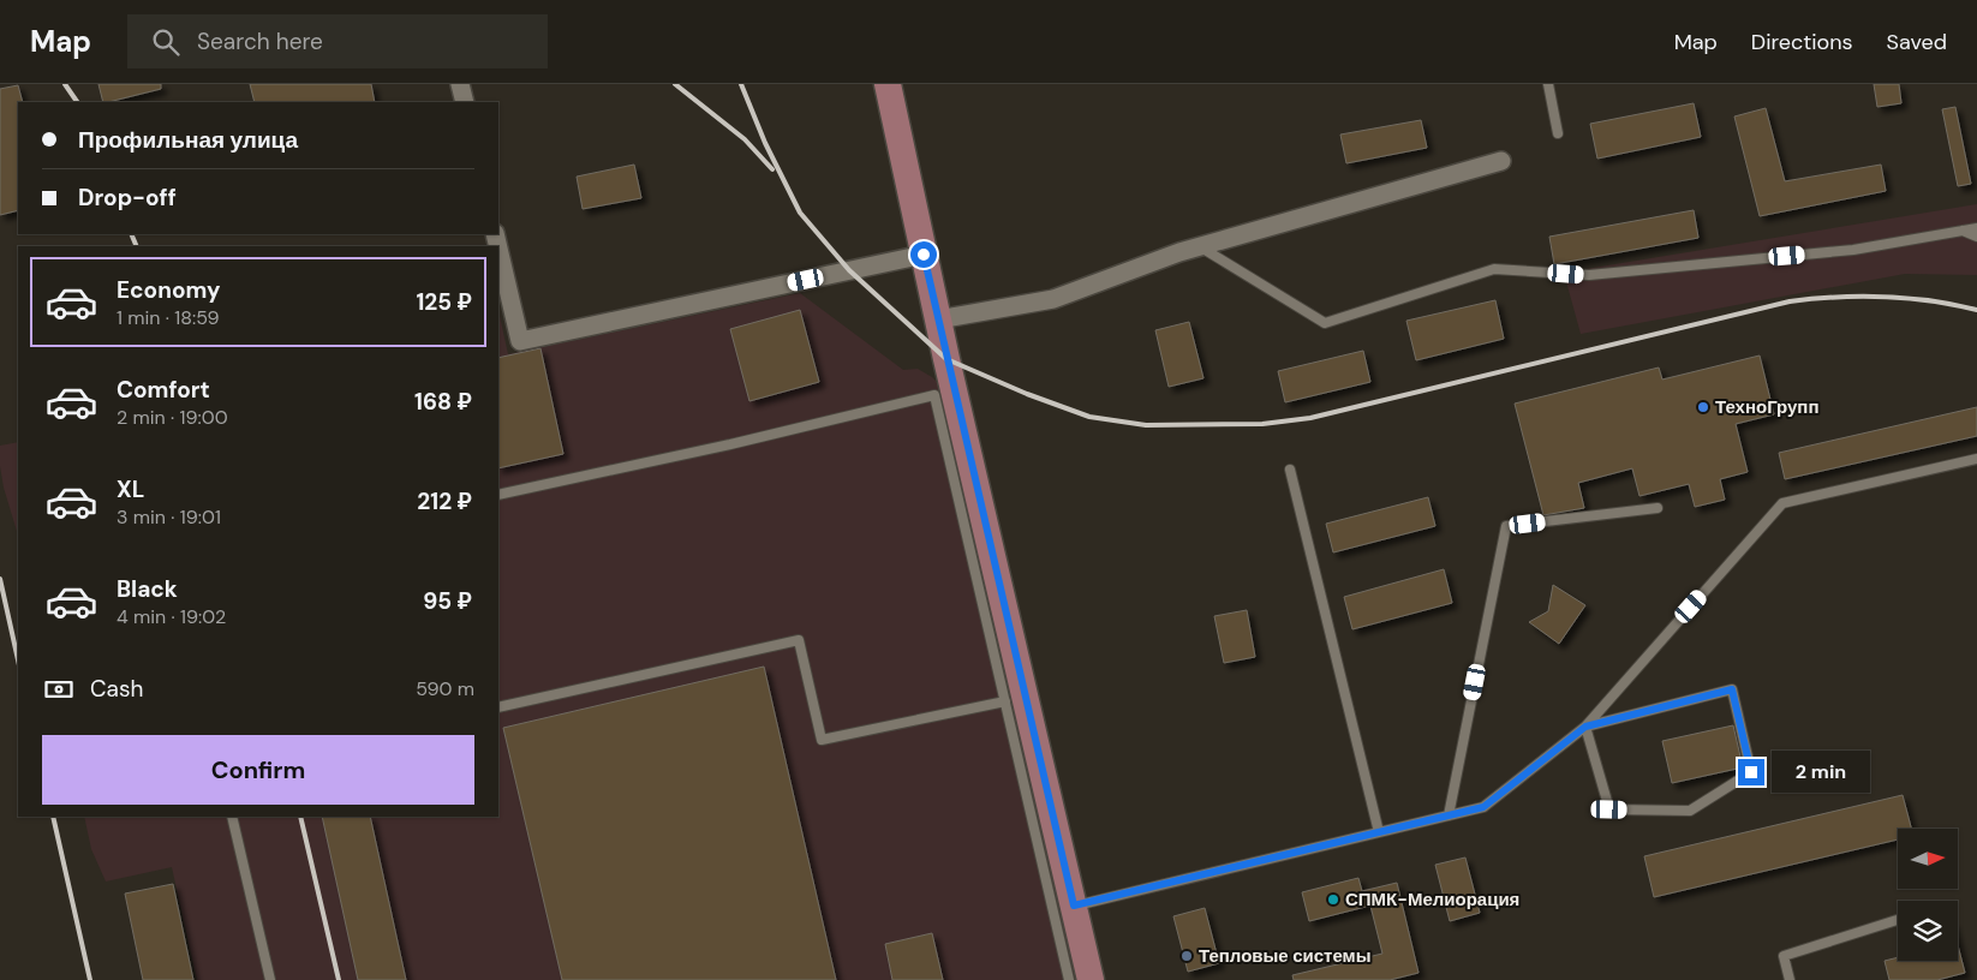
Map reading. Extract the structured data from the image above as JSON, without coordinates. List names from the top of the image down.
{
  "places": ["ТехноГрупп", "СПМК-Мелиорация", "Тепловые системы"],
  "north": "right",
  "page": {
    "header": "Map",
    "search": "Search here",
    "nav": ["Map", "Directions", "Saved"],
    "banner": ["Профильная улица", "Drop-off"],
    "list": [
      {
        "name": "Economy",
        "note": "1 min · 18:59",
        "value": "125 ₽"
      },
      {
        "name": "Comfort",
        "note": "2 min · 19:00",
        "value": "168 ₽"
      },
      {
        "name": "XL",
        "note": "3 min · 19:01",
        "value": "212 ₽"
      },
      {
        "name": "Black",
        "note": "4 min · 19:02",
        "value": "95 ₽"
      }
    ],
    "pay": ["Cash", "590 m"],
    "buttons": "Confirm",
    "bubble": "2 min"
  }
}
